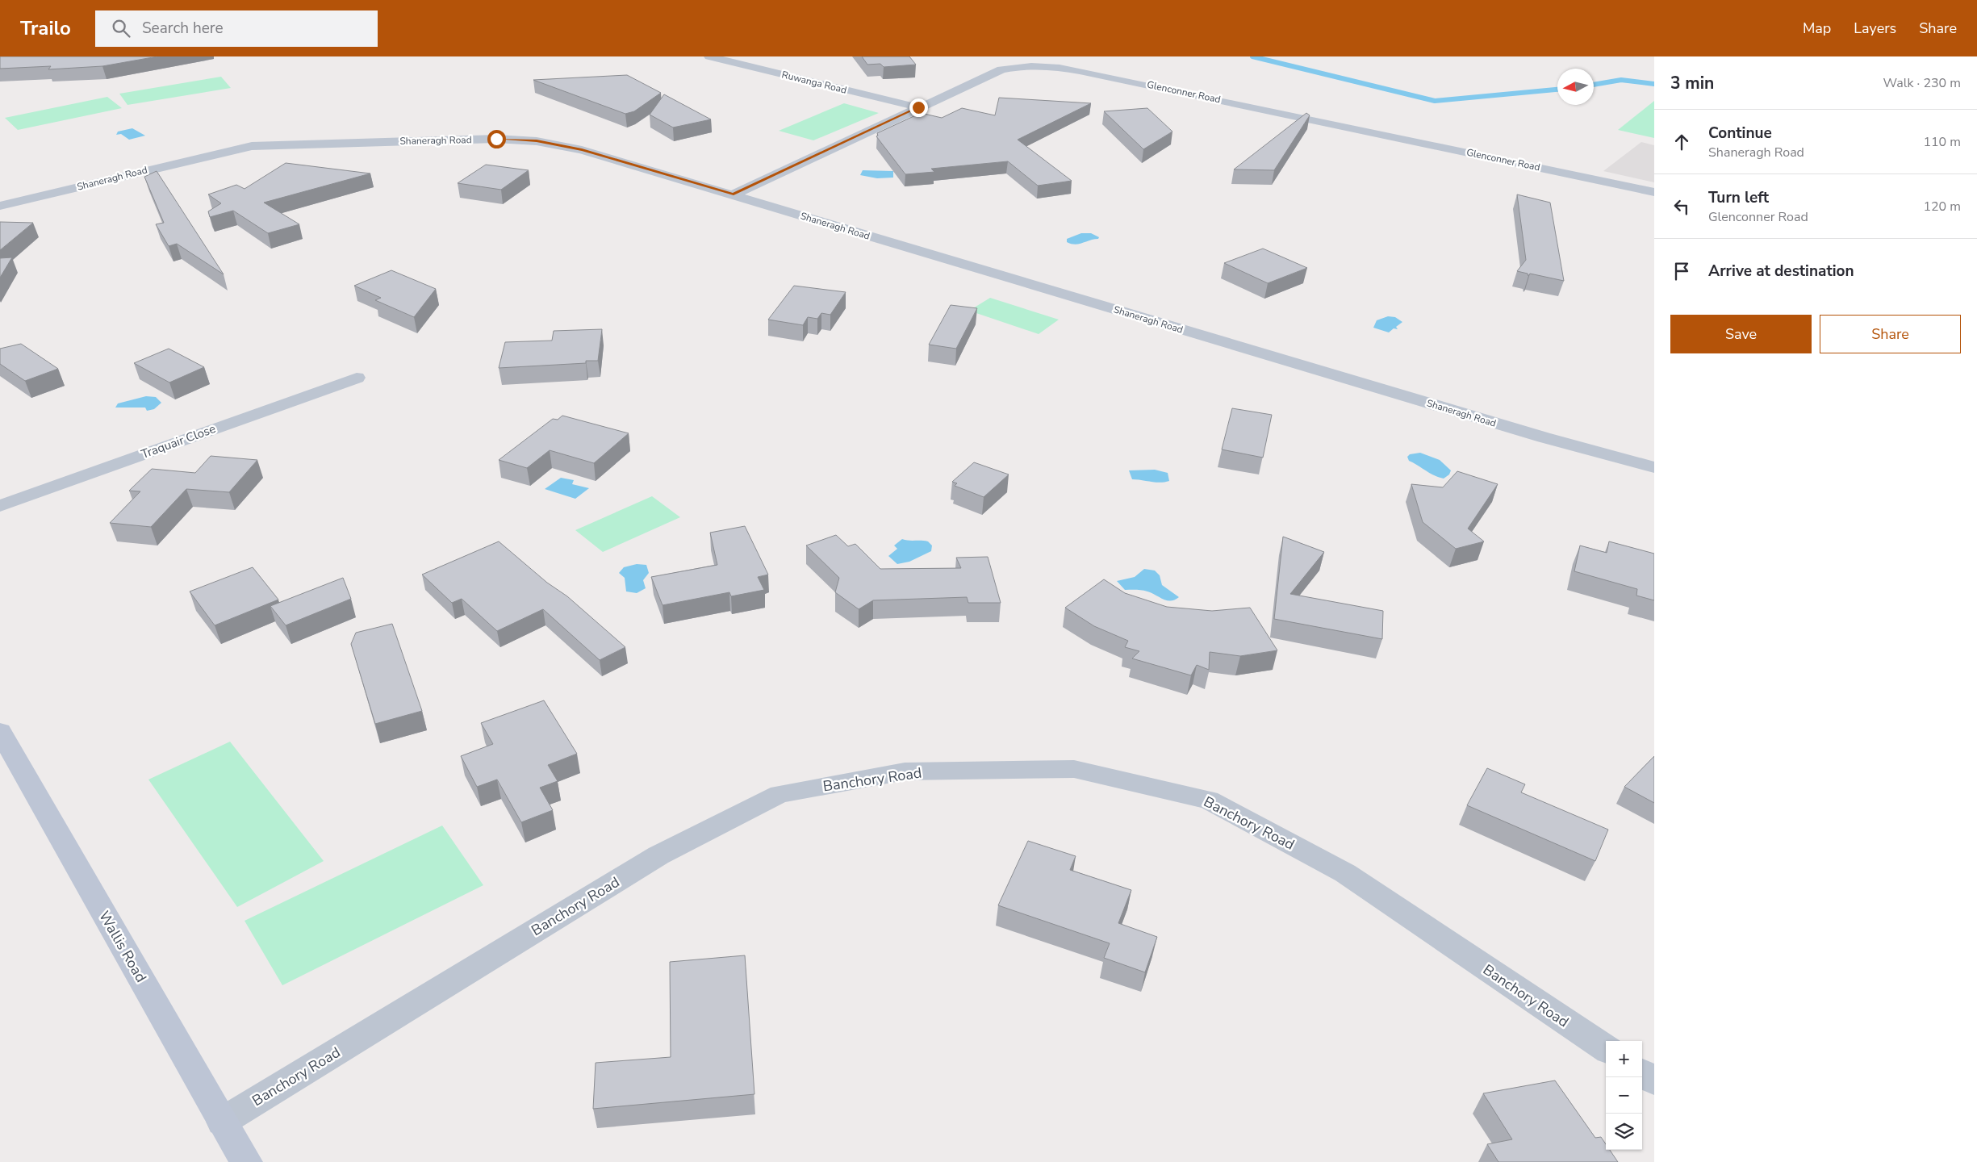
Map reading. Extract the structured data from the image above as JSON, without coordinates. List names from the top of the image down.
{
  "streets": {
    "street": [
      "Ruwanga Road",
      "Glenconner Road",
      "Shaneragh Road",
      "Traquair Close",
      "Banchory Road",
      "Wallis Road"
    ]
  },
  "crossings": [
    ["Ruwanga Road", "Glenconner Road"],
    ["Glenconner Road", "Shaneragh Road"],
    ["Banchory Road", "Wallis Road"]
  ],
  "north": "left",
  "page": {
    "header": "Trailo",
    "search": "Search here",
    "nav": ["Map", "Layers", "Share"],
    "heading": ["3 min", "Walk · 230 m"],
    "list": [
      ["Continue", "Shaneragh Road", "110 m"],
      ["Turn left", "Glenconner Road", "120 m"],
      "Arrive at destination"
    ],
    "buttons": ["Save", "Share"],
    "map_buttons": ["+", "−"]
  }
}
